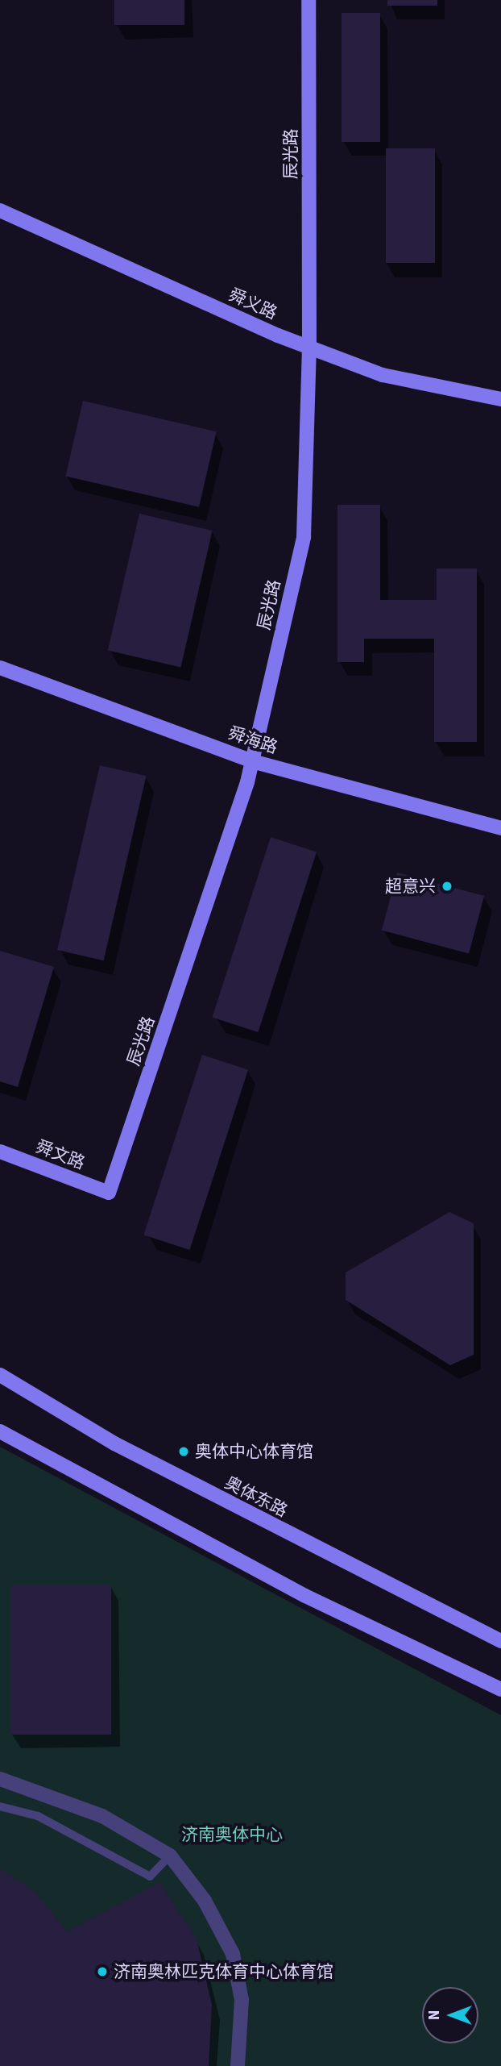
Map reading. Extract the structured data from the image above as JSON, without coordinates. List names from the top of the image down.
{
  "streets": {
    "street": [
      "辰光路",
      "舜义路",
      "舜海路",
      "舜文路",
      "奥体东路"
    ]
  },
  "crossings": [
    ["辰光路", "舜义路"],
    ["辰光路", "舜海路"],
    ["辰光路", "舜文路"]
  ],
  "parks": ["济南奥体中心"],
  "places": ["超意兴", "奥体中心体育馆", "济南奥林匹克体育中心体育馆"],
  "north": "left"
}
